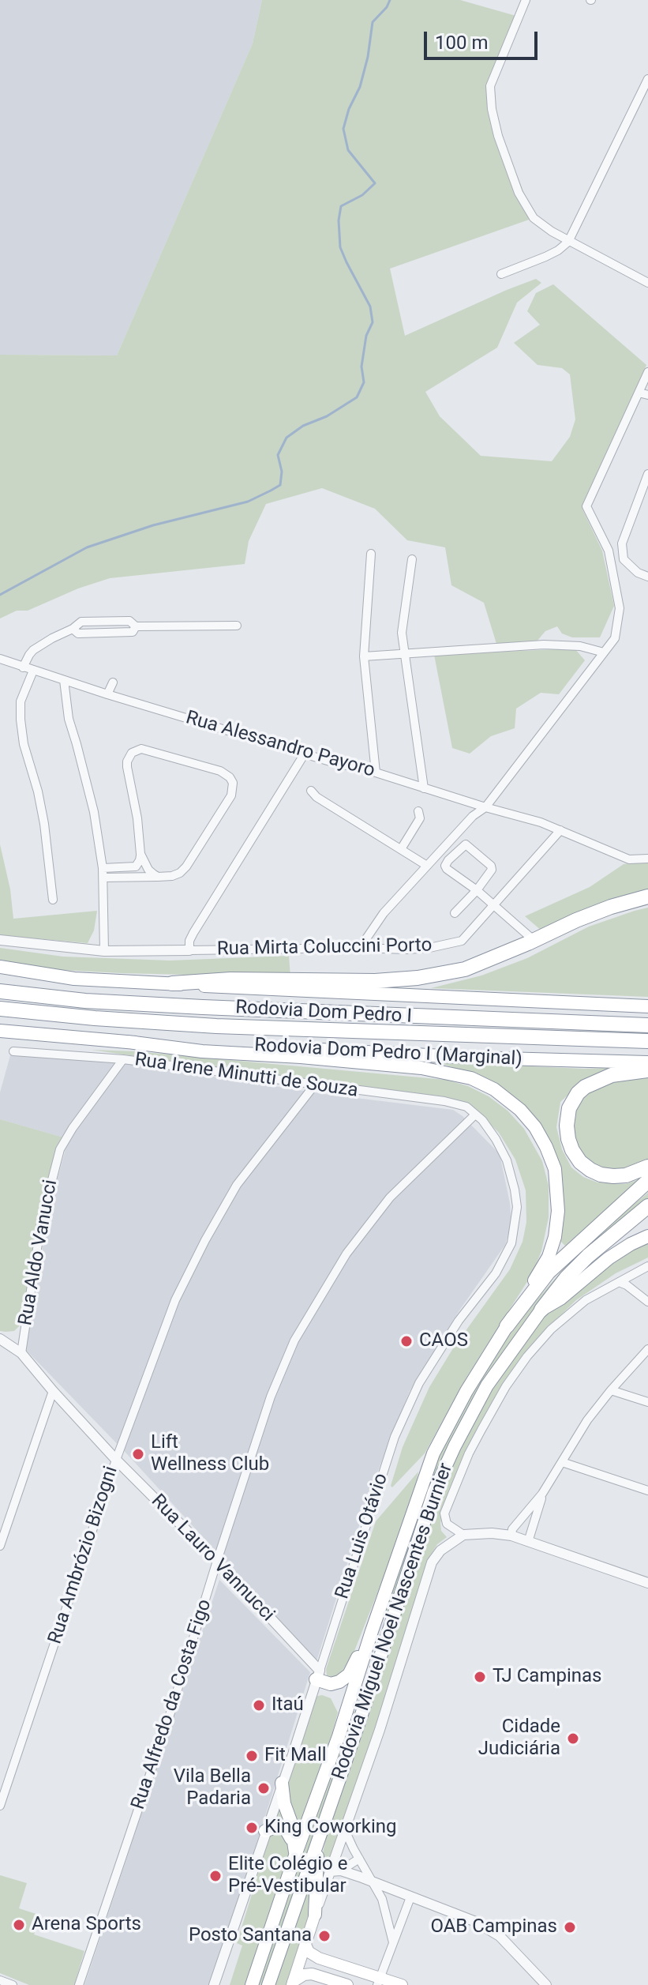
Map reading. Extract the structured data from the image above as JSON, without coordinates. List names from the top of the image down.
{
  "streets": {
    "highway": ["Rodovia Dom Pedro I", "Rodovia Dom Pedro I (Marginal)", "Rodovia Miguel Noel Nascentes Burnier"],
    "street": [
      "Rua Alessandro Payoro",
      "Rua Mirta Coluccini Porto",
      "Rua Irene Minutti de Souza",
      "Rua Aldo Vanucci",
      "Rua Luis Otávio",
      "Rua Ambrózio Bizogni",
      "Rua Lauro Vannucci",
      "Rua Alfredo da Costa Figo"
    ]
  },
  "crossings": [
    ["Rua Alessandro Payoro", "Rua Mirta Coluccini Porto"],
    ["Rua Irene Minutti de Souza", "Rua Aldo Vanucci"],
    ["Rua Irene Minutti de Souza", "Rua Luis Otávio"],
    ["Rua Irene Minutti de Souza", "Rua Ambrózio Bizogni"],
    ["Rua Irene Minutti de Souza", "Rua Alfredo da Costa Figo"],
    ["Rua Aldo Vanucci", "Rua Lauro Vannucci"],
    ["Rua Luis Otávio", "Rua Lauro Vannucci"],
    ["Rua Luis Otávio", "Rua Alfredo da Costa Figo"],
    ["Rua Ambrózio Bizogni", "Rua Lauro Vannucci"],
    ["Rua Lauro Vannucci", "Rua Alfredo da Costa Figo"]
  ],
  "places": [
    "CAOS",
    "Lift Wellness Club",
    "TJ Campinas",
    "Itaú",
    "Cidade Judiciária",
    "Fit Mall",
    "Vila Bella Padaria",
    "King Coworking",
    "Elite Colégio e Pré-Vestibular",
    "Arena Sports",
    "OAB Campinas",
    "Posto Santana"
  ],
  "scale_bar": "100 m"
}
